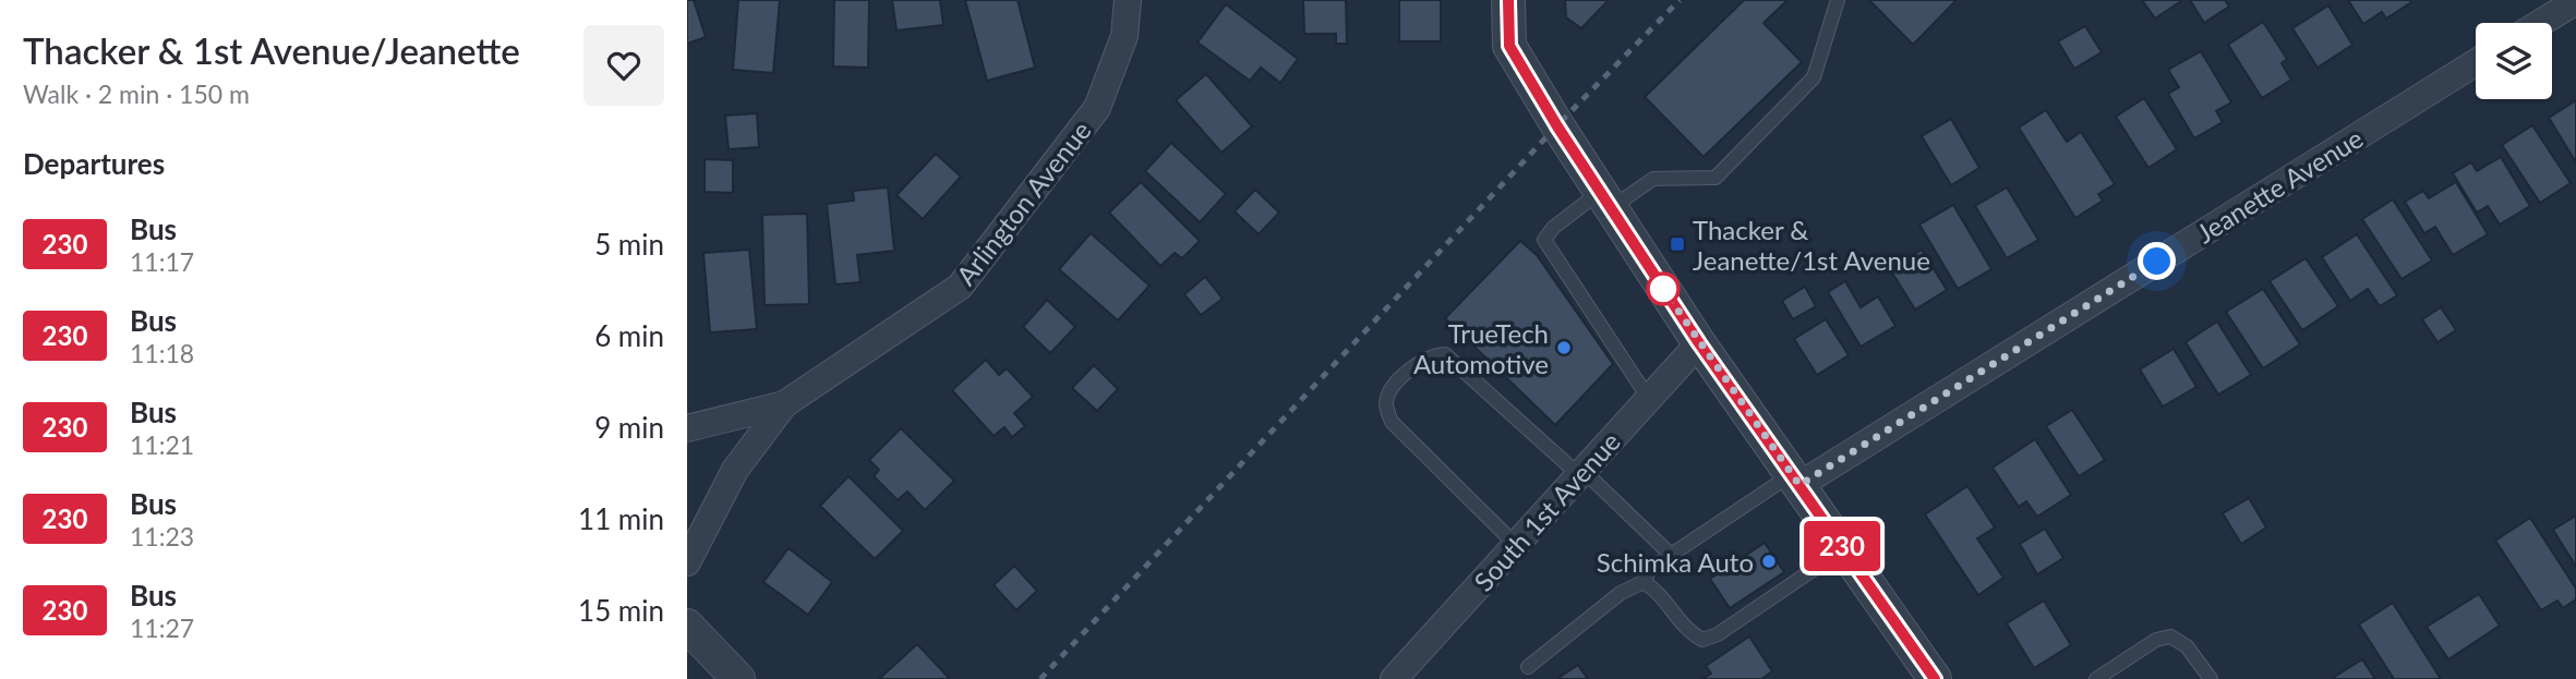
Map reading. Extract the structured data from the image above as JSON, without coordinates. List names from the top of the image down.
{
  "streets": {
    "street": ["Jeanette Avenue", "Arlington Avenue", "South 1st Avenue"]
  },
  "places": {
    "transit": ["Thacker & Jeanette/1st Avenue"],
    "other": ["TrueTech Automotive", "Schimka Auto"]
  },
  "lines": ["bus line 230"],
  "page": {
    "heading": [
      ["Thacker & 1st Avenue/Jeanette", "Walk · 2 min · 150 m"],
      "Departures"
    ],
    "on_map": "230",
    "list": [
      {
        "mark": "230",
        "name": "Bus",
        "note": "11:17",
        "value": "5 min"
      },
      {
        "mark": "230",
        "name": "Bus",
        "note": "11:18",
        "value": "6 min"
      },
      {
        "mark": "230",
        "name": "Bus",
        "note": "11:21",
        "value": "9 min"
      },
      {
        "mark": "230",
        "name": "Bus",
        "note": "11:23",
        "value": "11 min"
      },
      {
        "mark": "230",
        "name": "Bus",
        "note": "11:27",
        "value": "15 min"
      }
    ]
  }
}
